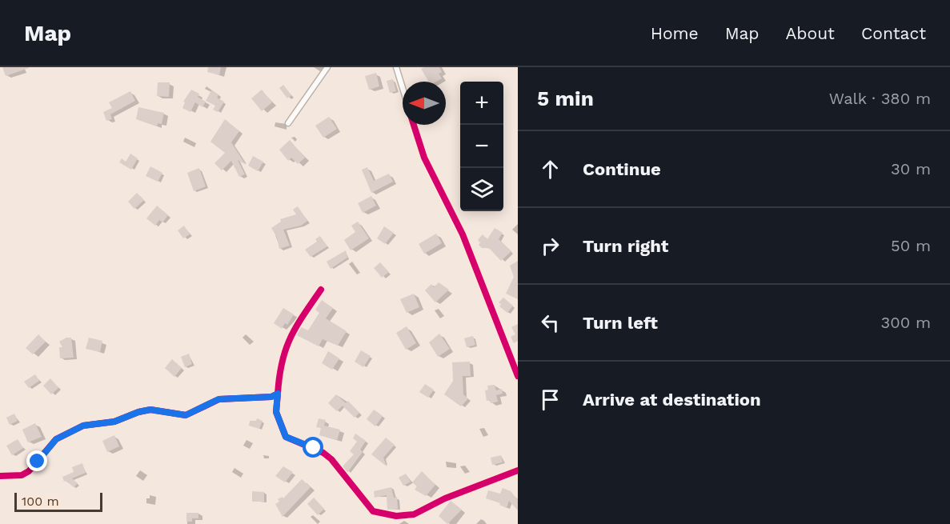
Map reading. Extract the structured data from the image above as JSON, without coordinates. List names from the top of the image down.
{
  "scale_bar": "100 m",
  "north": "left",
  "page": {
    "header": "Map",
    "nav": [
      "Home",
      "Map",
      "About",
      "Contact"
    ],
    "heading": ["5 min", "Walk · 380 m"],
    "map_buttons": ["+", "−"],
    "list": [
      ["Continue", "30 m"],
      ["Turn right", "50 m"],
      ["Turn left", "300 m"],
      "Arrive at destination"
    ],
    "scale": "100 m"
  }
}
